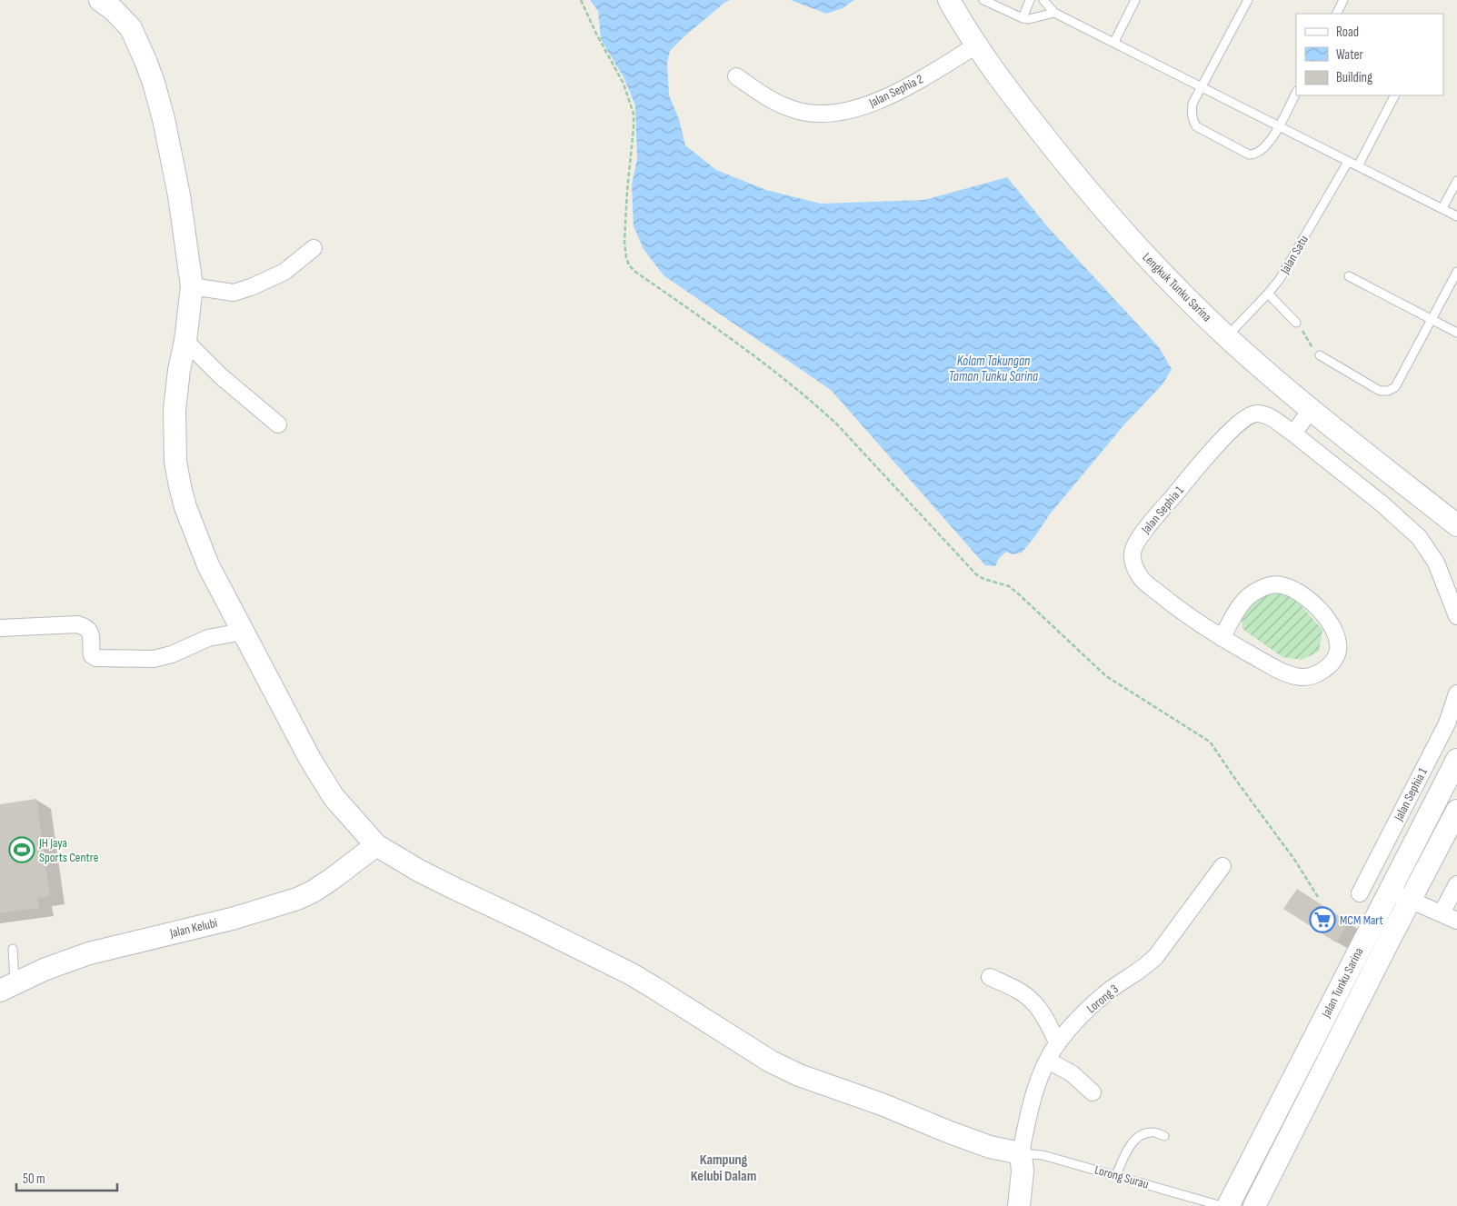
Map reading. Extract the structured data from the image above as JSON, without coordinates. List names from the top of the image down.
{
  "streets": {
    "street": [
      "Jalan Sephia 2",
      "Lengkuk Tunku Sarina",
      "Jalan Sephia 1",
      "Jalan Kelubi",
      "Jalan Tunku Sarina",
      "Lorong 3"
    ],
    "lane": ["Jalan Satu", "Lorong Surau"]
  },
  "crossings": [
    ["Jalan Sephia 2", "Lengkuk Tunku Sarina"],
    ["Jalan Satu", "Lengkuk Tunku Sarina"],
    ["Lorong 3", "Lorong Surau"]
  ],
  "districts": ["Kampung Kelubi Dalam"],
  "water": ["Kolam Takungan Taman Tunku Sarina"],
  "places": {
    "sports": ["JH Jaya Sports Centre"],
    "supermarket": ["MCM Mart"]
  },
  "legend": ["Road", "Water", "Building"],
  "scale_bar": "50 m"
}
